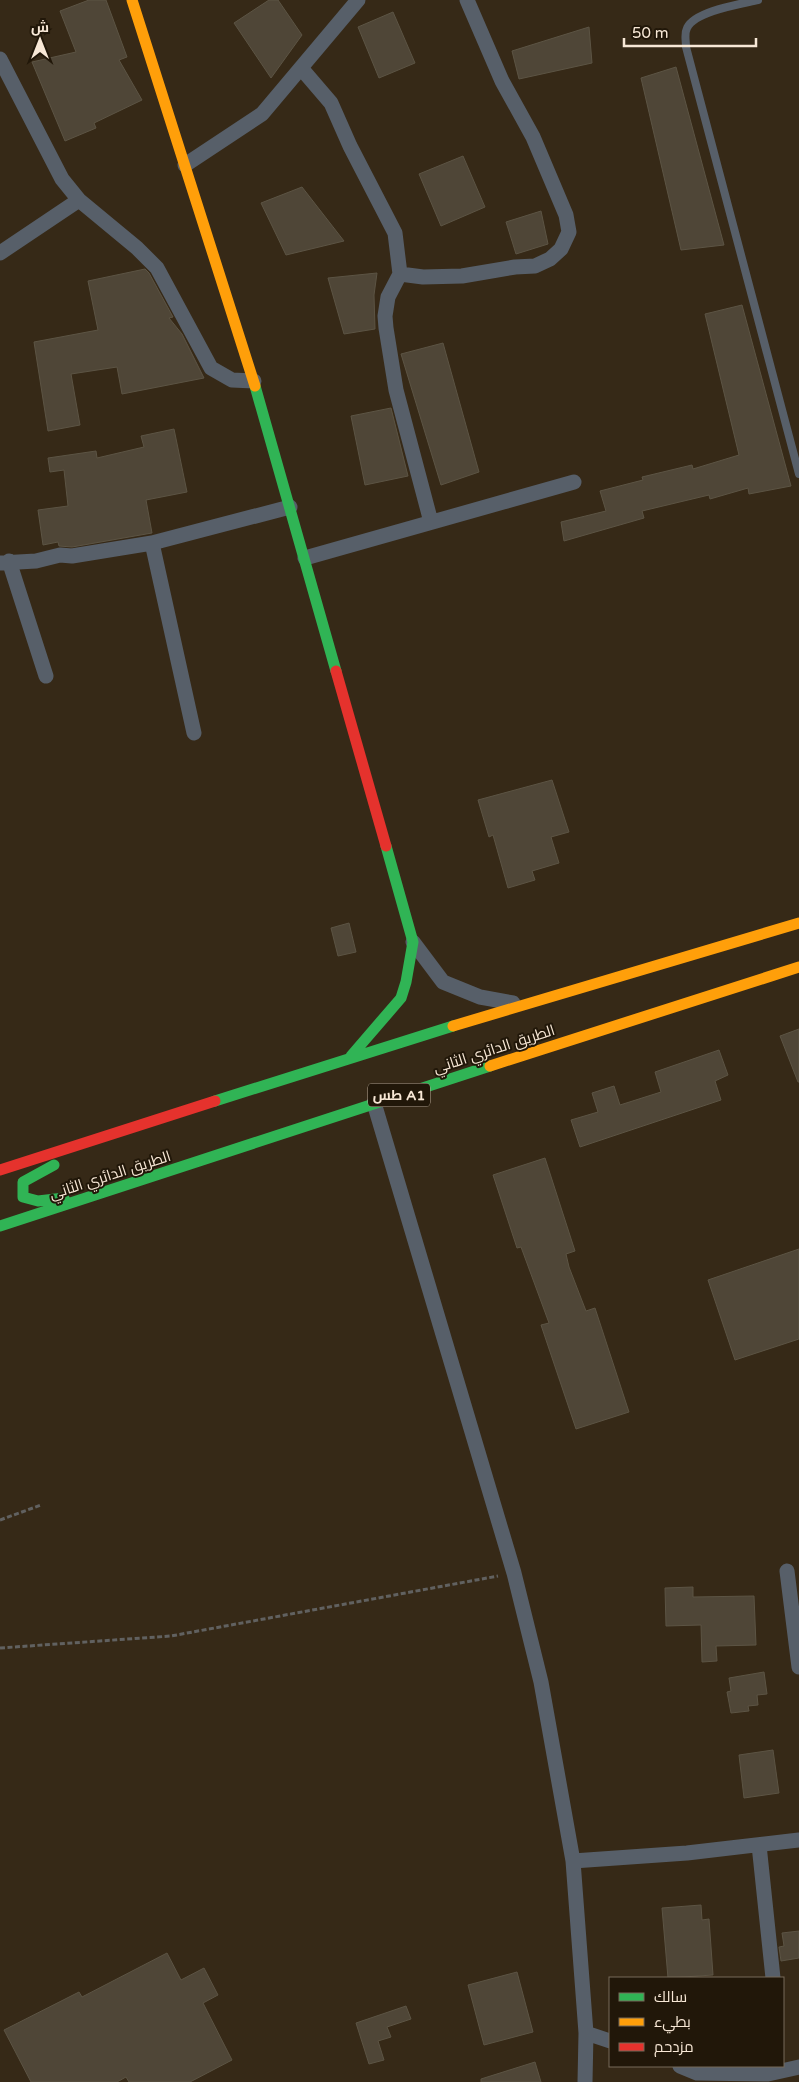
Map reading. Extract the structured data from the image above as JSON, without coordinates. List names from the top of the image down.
{
  "streets": {
    "main road": ["الطريق الدائري الثاني", "طس A1"]
  },
  "legend": ["سالك", "بطيء", "مزدحم"],
  "scale_bar": "50 m",
  "north": "top"
}
